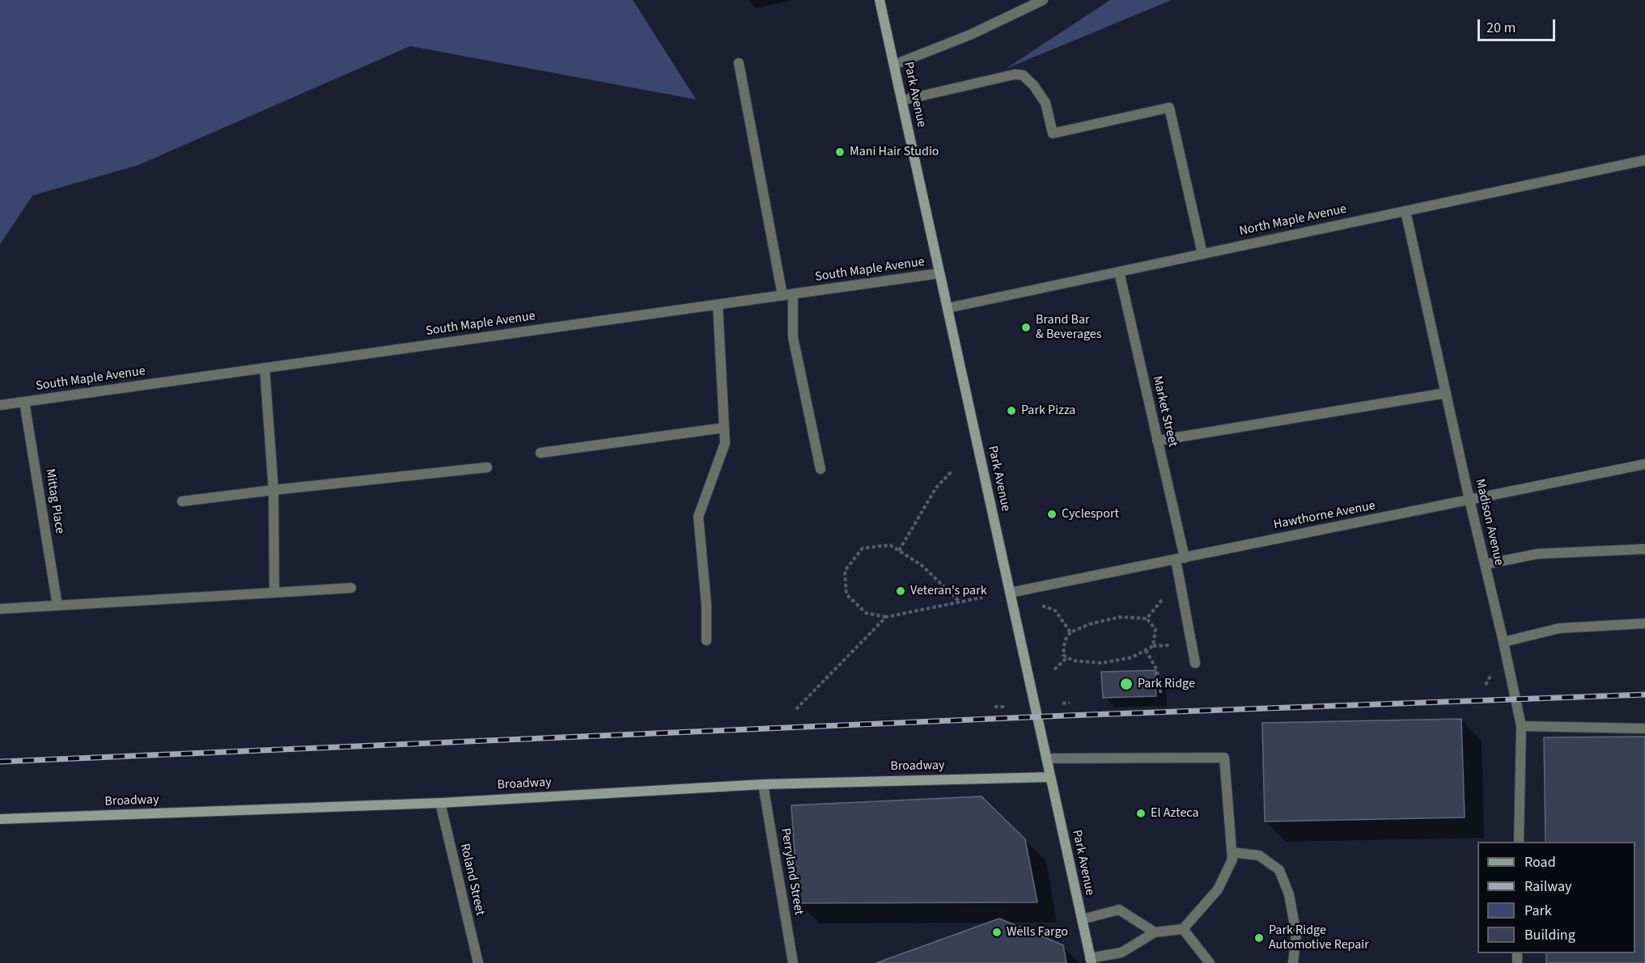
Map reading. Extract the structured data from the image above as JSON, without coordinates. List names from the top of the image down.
{
  "streets": {
    "street": [
      "Park Avenue",
      "North Maple Avenue",
      "South Maple Avenue",
      "Market Street",
      "Mittag Place",
      "Hawthorne Avenue",
      "Madison Avenue",
      "Broadway",
      "Perryland Street",
      "Roland Street"
    ]
  },
  "crossings": [
    ["Park Avenue", "North Maple Avenue"],
    ["Park Avenue", "South Maple Avenue"],
    ["Park Avenue", "Hawthorne Avenue"],
    ["Park Avenue", "Broadway"],
    ["North Maple Avenue", "Market Street"],
    ["North Maple Avenue", "Madison Avenue"],
    ["South Maple Avenue", "Mittag Place"],
    ["Market Street", "Hawthorne Avenue"],
    ["Hawthorne Avenue", "Madison Avenue"],
    ["Broadway", "Perryland Street"],
    ["Broadway", "Roland Street"]
  ],
  "places": [
    "Mani Hair Studio",
    "Brand Bar & Beverages",
    "Park Pizza",
    "Cyclesport",
    "Veteran's park",
    "Park Ridge",
    "El Azteca",
    "Wells Fargo",
    "Park Ridge Automotive Repair"
  ],
  "legend": [
    "Road",
    "Railway",
    "Park",
    "Building"
  ],
  "scale_bar": "20 m"
}
